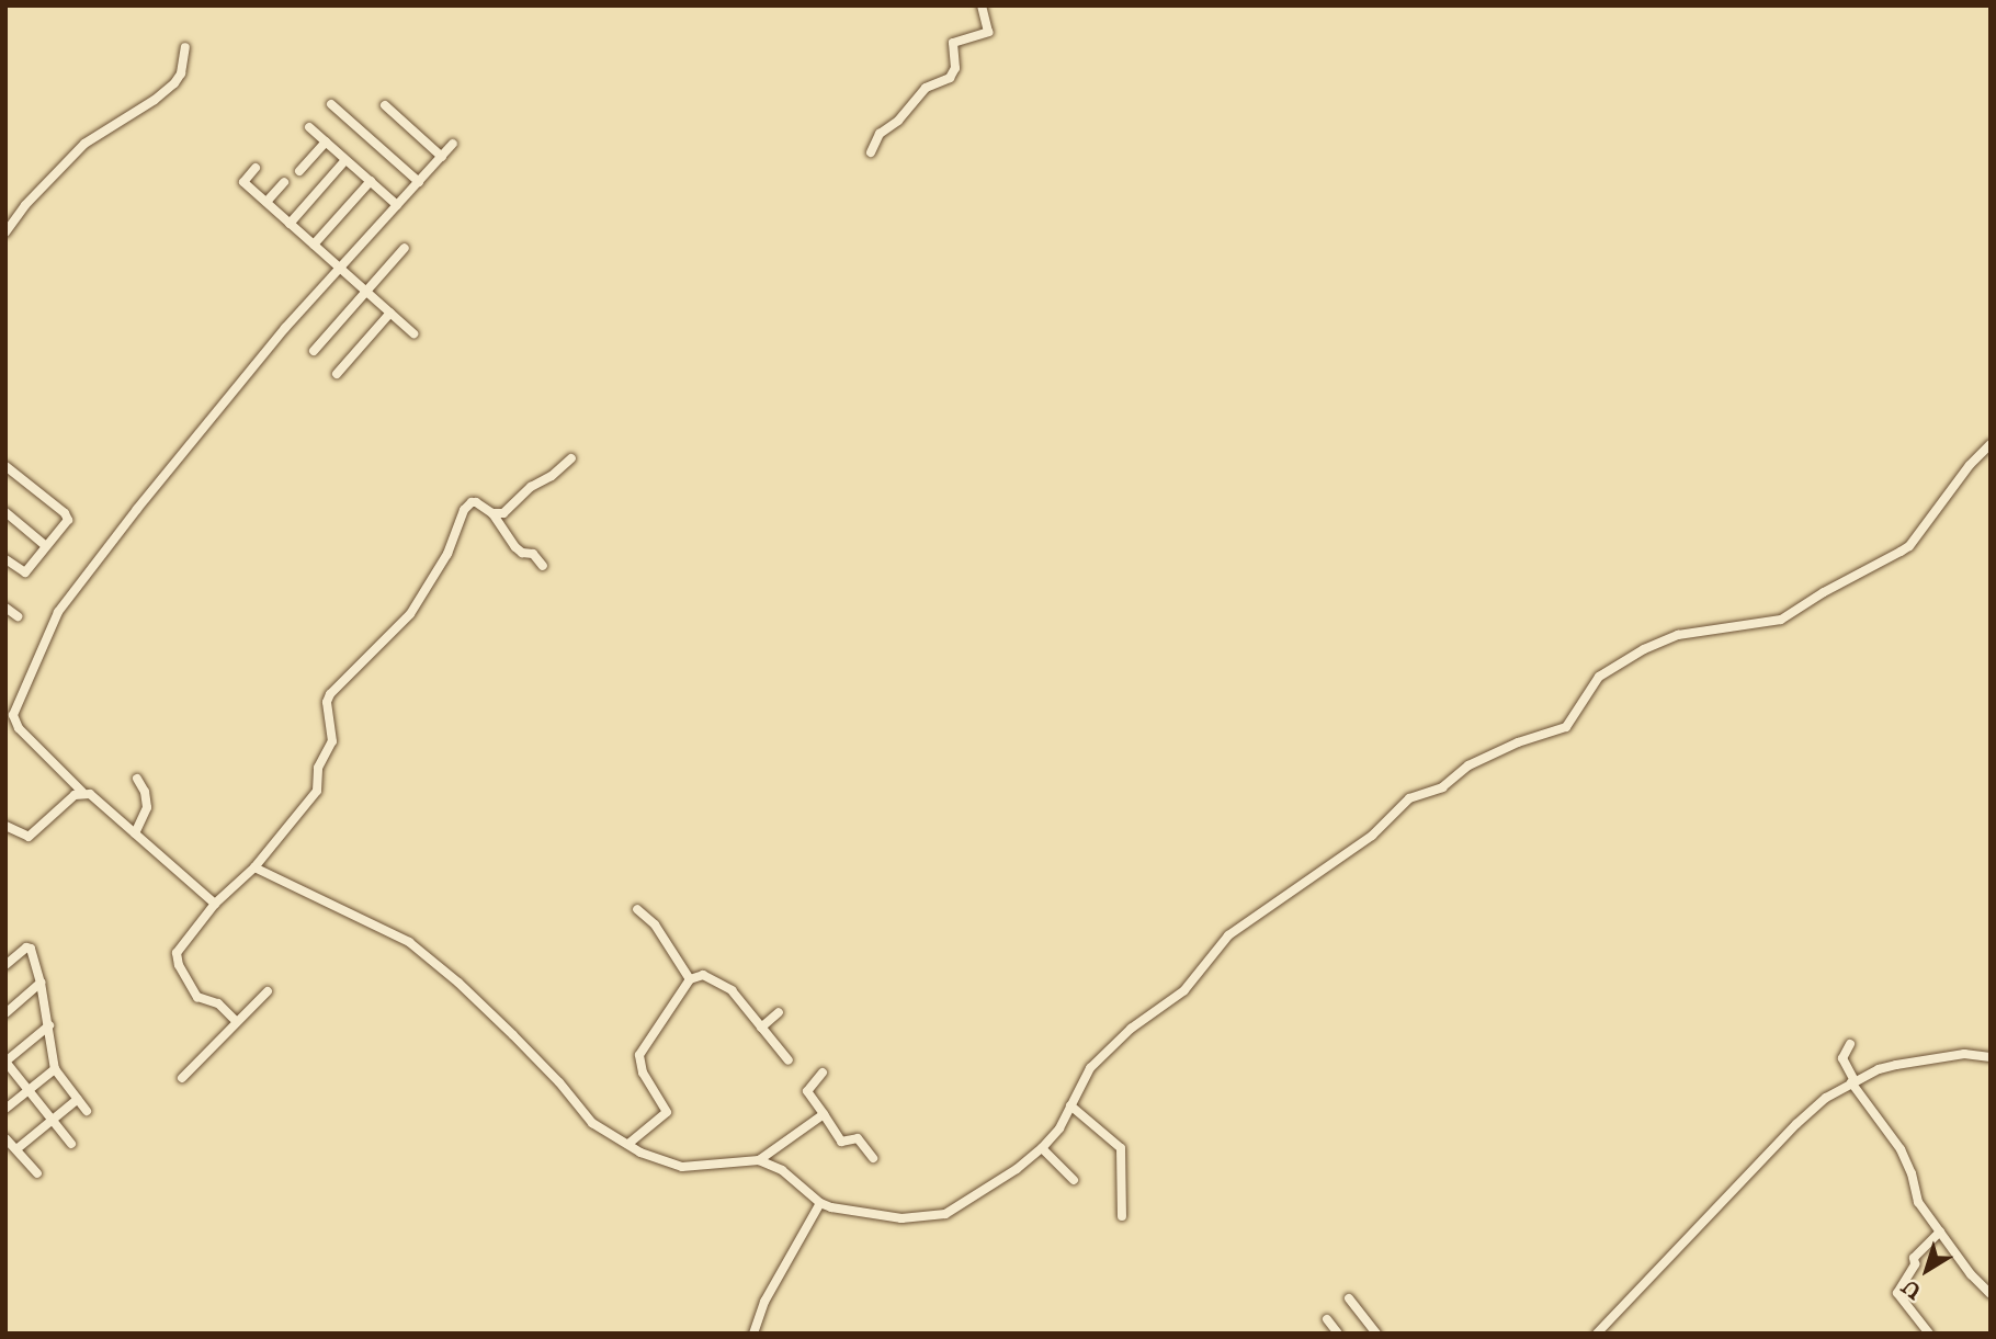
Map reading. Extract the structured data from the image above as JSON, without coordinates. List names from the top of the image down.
{
  "north": "bottom left"
}
